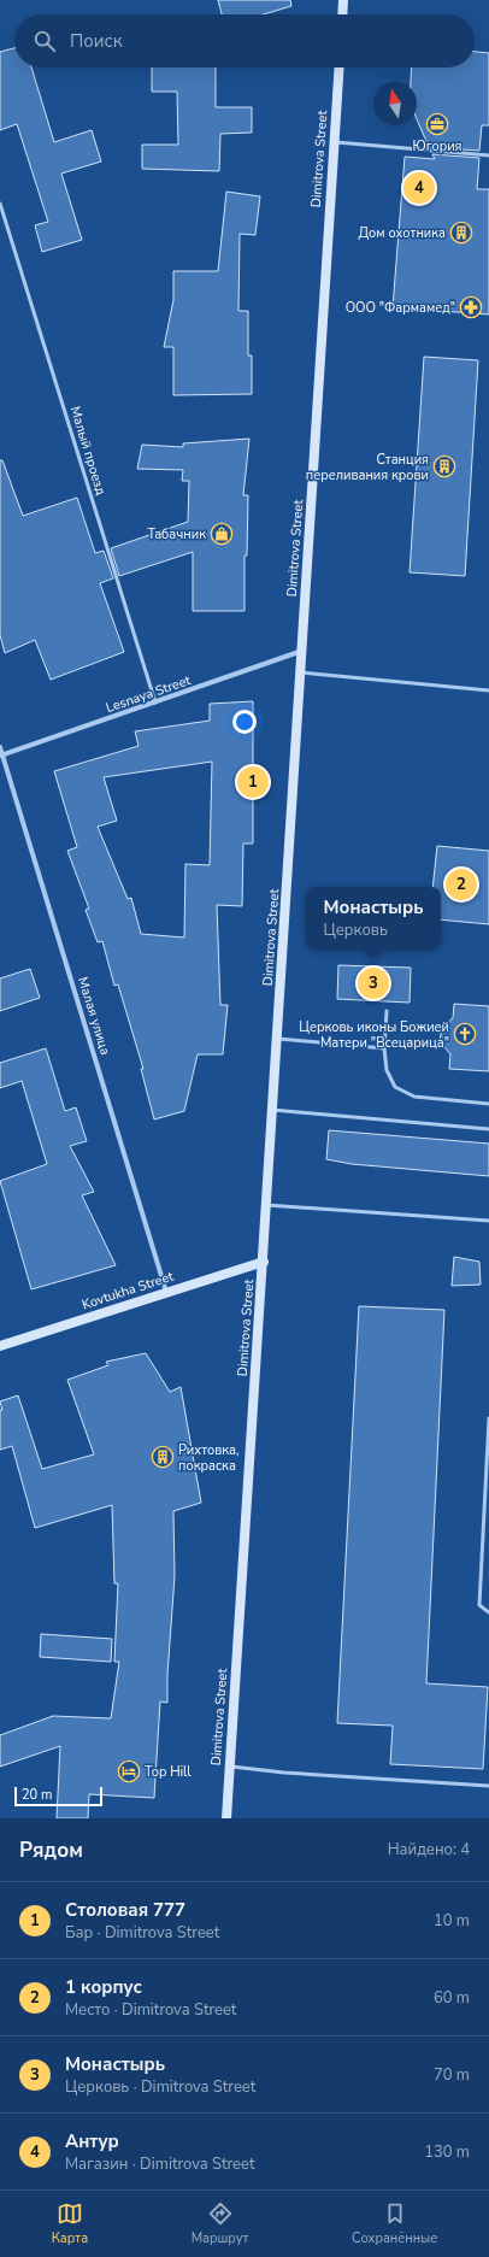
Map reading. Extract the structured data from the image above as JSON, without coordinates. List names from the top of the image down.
{
  "streets": {
    "street": [
      "Dimitrova Street",
      "Lesnaya Street",
      "Малая улица",
      "Kovtukha Street"
    ],
    "lane": ["Малый проезд"]
  },
  "crossings": [
    ["Dimitrova Street", "Lesnaya Street"],
    ["Dimitrova Street", "Kovtukha Street"],
    ["Малый проезд", "Lesnaya Street"],
    ["Lesnaya Street", "Малая улица"],
    ["Малая улица", "Kovtukha Street"]
  ],
  "places": {
    "office": ["Югория"],
    "building": ["Дом охотника", "Станция переливания крови", "Рихтовка, покраска"],
    "pharmacy": ["ООО \"Фармамед\""],
    "shop": ["Табачник"],
    "church": ["Церковь иконы Божией Матери \"Всецарица\""],
    "hotel": ["Top Hill"]
  },
  "scale_bar": "20 m",
  "north": "top",
  "page": {
    "search": "Поиск",
    "pins": [
      "4",
      "1",
      "2",
      "3"
    ],
    "popup": ["Монастырь", "Церковь"],
    "scale": "20 m",
    "heading": ["Рядом", "Найдено: 4"],
    "list": [
      {
        "mark": "1",
        "name": "Столовая 777",
        "note": "Бар · Dimitrova Street",
        "value": "10 m"
      },
      {
        "mark": "2",
        "name": "1 корпус",
        "note": "Место · Dimitrova Street",
        "value": "60 m"
      },
      {
        "mark": "3",
        "name": "Монастырь",
        "note": "Церковь · Dimitrova Street",
        "value": "70 m"
      },
      {
        "mark": "4",
        "name": "Антур",
        "note": "Магазин · Dimitrova Street",
        "value": "130 m"
      }
    ],
    "nav": ["Карта", "Маршрут", "Сохранённые"]
  }
}
